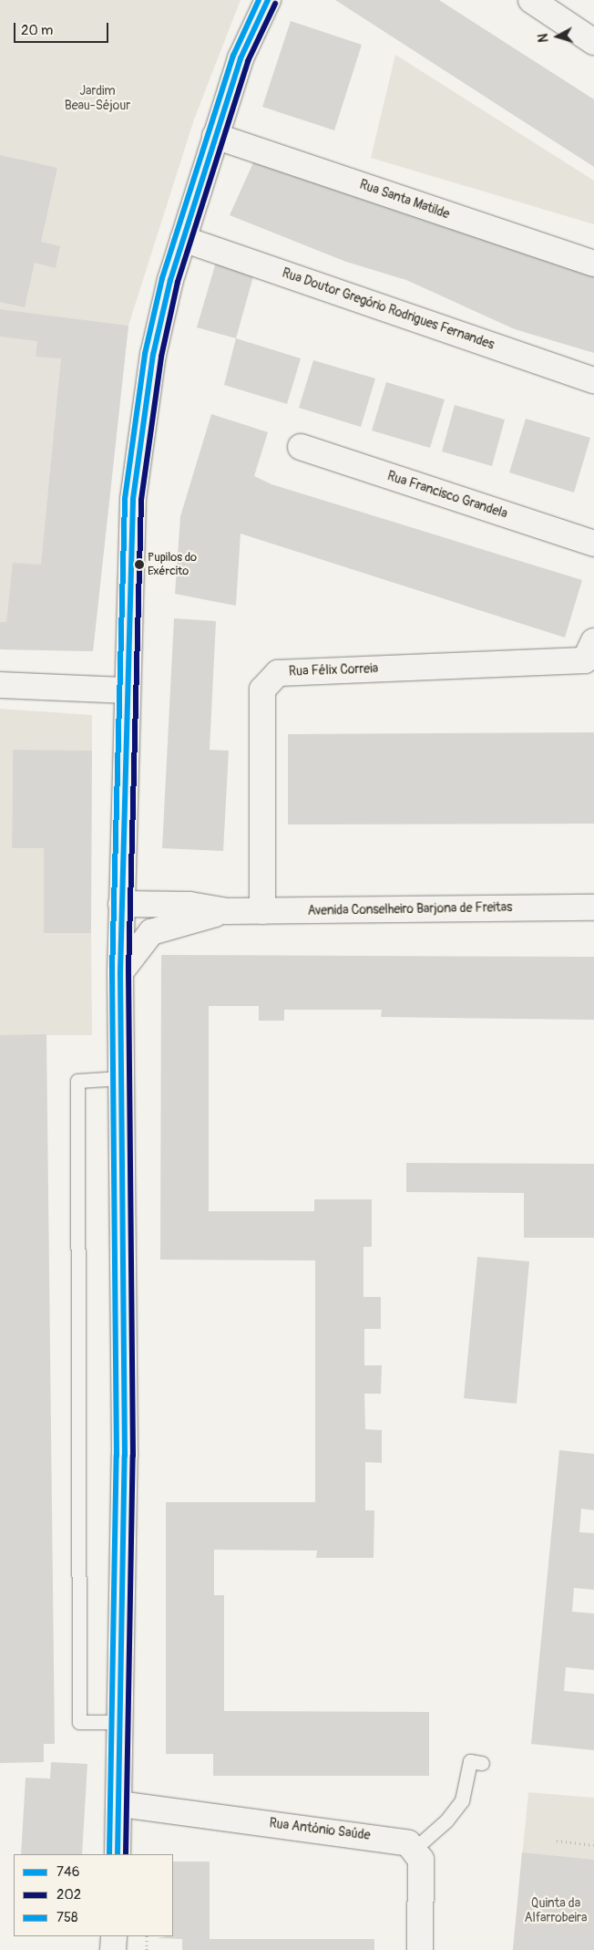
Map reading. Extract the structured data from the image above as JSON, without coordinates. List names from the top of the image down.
{
  "streets": {
    "street": [
      "Rua Santa Matilde",
      "Rua Doutor Gregório Rodrigues Fernandes",
      "Rua Francisco Grandela",
      "Rua Félix Correia",
      "Avenida Conselheiro Barjona de Freitas",
      "Rua António Saúde"
    ]
  },
  "crossings": [
    ["Rua Félix Correia", "Avenida Conselheiro Barjona de Freitas"]
  ],
  "parks": ["Jardim Beau-Séjour", "Quinta da Alfarrobeira"],
  "places": ["Pupilos do Exército"],
  "lines": ["transit line 746", "transit line 758", "transit line 202"],
  "legend": ["746", "202", "758"],
  "scale_bar": "20 m",
  "north": "left"
}
